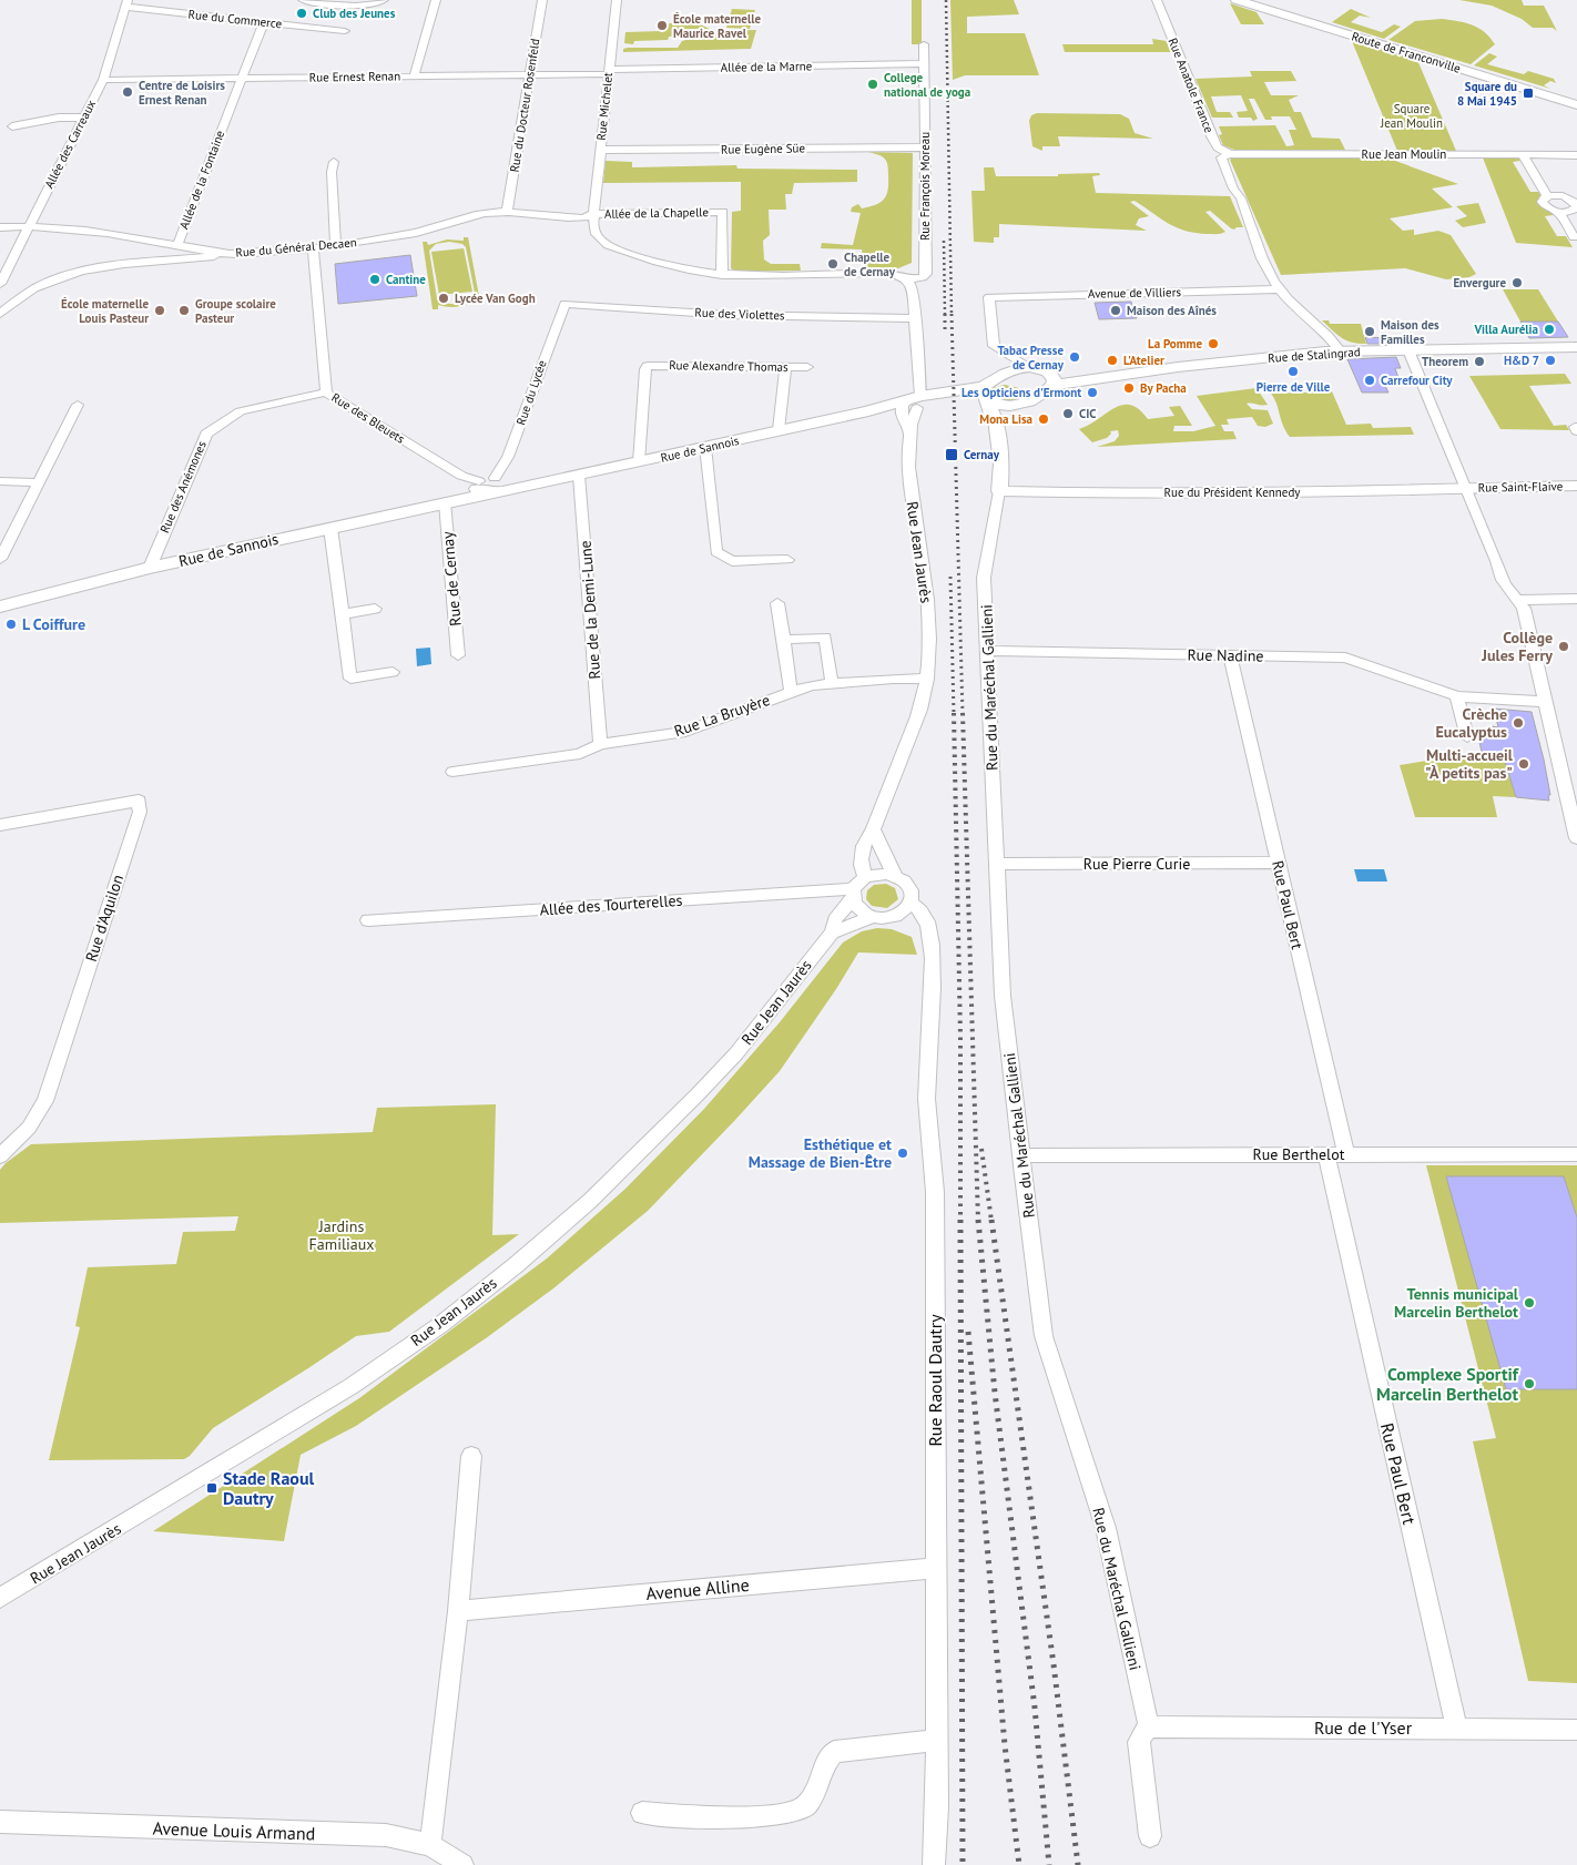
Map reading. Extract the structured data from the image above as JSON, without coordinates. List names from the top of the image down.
{
  "streets": {
    "main road": ["Route de Franconville", "Rue de Stalingrad", "Rue de Sannois"],
    "street": [
      "Rue du Commerce",
      "Allée de la Marne",
      "Rue Ernest Renan",
      "Rue Anatole France",
      "Rue du Docteur Rosenfeld",
      "Rue Michelet",
      "Allée des Carreaux",
      "Rue Eugène Süe",
      "Rue Jean Moulin",
      "Allée de la Fontaine",
      "Rue François Moreau",
      "Allée de la Chapelle",
      "Rue du Général Decaen",
      "Avenue de Villiers",
      "Rue des Violettes",
      "Rue Alexandre Thomas",
      "Rue du Lycée",
      "Rue des Bleuets",
      "Rue des Anémones",
      "Rue Saint-Flaive",
      "Rue du Président Kennedy",
      "Rue Jean Jaurès",
      "Rue de Cernay",
      "Rue de la Demi-Lune",
      "Rue Nadine",
      "Rue du Maréchal Gallieni",
      "Rue La Bruyère",
      "Rue Pierre Curie",
      "Allée des Tourterelles",
      "Rue Paul Bert",
      "Rue d'Aquilon",
      "Rue Berthelot",
      "Rue Raoul Dautry",
      "Avenue Alline",
      "Rue de l'Yser",
      "Avenue Louis Armand"
    ]
  },
  "crossings": [
    ["Rue du Commerce", "Allée des Carreaux"],
    ["Rue du Commerce", "Allée de la Fontaine"],
    ["Allée de la Marne", "Rue Ernest Renan"],
    ["Allée de la Marne", "Rue Michelet"],
    ["Allée de la Marne", "Rue François Moreau"],
    ["Rue Ernest Renan", "Rue du Docteur Rosenfeld"],
    ["Rue Ernest Renan", "Rue Michelet"],
    ["Rue Ernest Renan", "Allée des Carreaux"],
    ["Rue Ernest Renan", "Allée de la Fontaine"],
    ["Rue Anatole France", "Rue Jean Moulin"],
    ["Rue du Docteur Rosenfeld", "Rue du Général Decaen"],
    ["Rue Michelet", "Rue Eugène Süe"],
    ["Rue Michelet", "Allée de la Chapelle"],
    ["Rue Michelet", "Rue du Général Decaen"],
    ["Allée des Carreaux", "Rue du Général Decaen"],
    ["Rue Eugène Süe", "Rue François Moreau"],
    ["Allée de la Fontaine", "Rue du Général Decaen"],
    ["Allée de la Chapelle", "Rue du Général Decaen"],
    ["Rue du Général Decaen", "Rue des Bleuets"],
    ["Rue des Violettes", "Rue du Lycée"],
    ["Rue Alexandre Thomas", "Rue de Sannois"],
    ["Rue du Lycée", "Rue des Bleuets"],
    ["Rue du Lycée", "Rue de Sannois"],
    ["Rue des Bleuets", "Rue de Sannois"],
    ["Rue des Bleuets", "Rue des Anémones"],
    ["Rue de Sannois", "Rue des Anémones"],
    ["Rue de Sannois", "Rue Jean Jaurès"],
    ["Rue de Sannois", "Rue de Cernay"],
    ["Rue de Sannois", "Rue de la Demi-Lune"],
    ["Rue de Sannois", "Rue du Maréchal Gallieni"],
    ["Rue Saint-Flaive", "Rue du Président Kennedy"],
    ["Rue du Président Kennedy", "Rue du Maréchal Gallieni"],
    ["Rue Jean Jaurès", "Rue La Bruyère"],
    ["Rue Jean Jaurès", "Allée des Tourterelles"],
    ["Rue Jean Jaurès", "Rue Raoul Dautry"],
    ["Rue de la Demi-Lune", "Rue La Bruyère"],
    ["Rue Nadine", "Rue du Maréchal Gallieni"],
    ["Rue Nadine", "Rue Paul Bert"],
    ["Rue du Maréchal Gallieni", "Rue Pierre Curie"],
    ["Rue du Maréchal Gallieni", "Rue Berthelot"],
    ["Rue du Maréchal Gallieni", "Rue de l'Yser"],
    ["Rue Pierre Curie", "Rue Paul Bert"],
    ["Allée des Tourterelles", "Rue Raoul Dautry"],
    ["Rue Paul Bert", "Rue Berthelot"],
    ["Rue Paul Bert", "Rue de l'Yser"],
    ["Rue Raoul Dautry", "Avenue Alline"]
  ],
  "parks": ["Square Jean Moulin", "Jardins Familiaux"],
  "places": {
    "other": [
      "Club des Jeunes",
      "École maternelle Maurice Ravel",
      "College national de yoga",
      "Centre de Loisirs Ernest Renan",
      "Chapelle de Cernay",
      "Cantine",
      "Envergure",
      "Lycée Van Gogh",
      "École maternelle Louis Pasteur",
      "Groupe scolaire Pasteur",
      "Maison des Aînés",
      "Villa Aurélia",
      "Maison des Familles",
      "La Pomme",
      "Tabac Presse de Cernay",
      "L'Atelier",
      "H&D 7",
      "Theorem",
      "Pierre de Ville",
      "Carrefour City",
      "By Pacha",
      "Les Opticiens d'Ermont",
      "CIC",
      "Mona Lisa",
      "L Coiffure",
      "Collège Jules Ferry",
      "Crèche Eucalyptus",
      "Multi-accueil \"À petits pas\"",
      "Esthétique et Massage de Bien-Être",
      "Tennis municipal Marcelin Berthelot",
      "Complexe Sportif Marcelin Berthelot"
    ],
    "transit": ["Square du 8 Mai 1945", "Cernay", "Stade Raoul Dautry"]
  }
}
